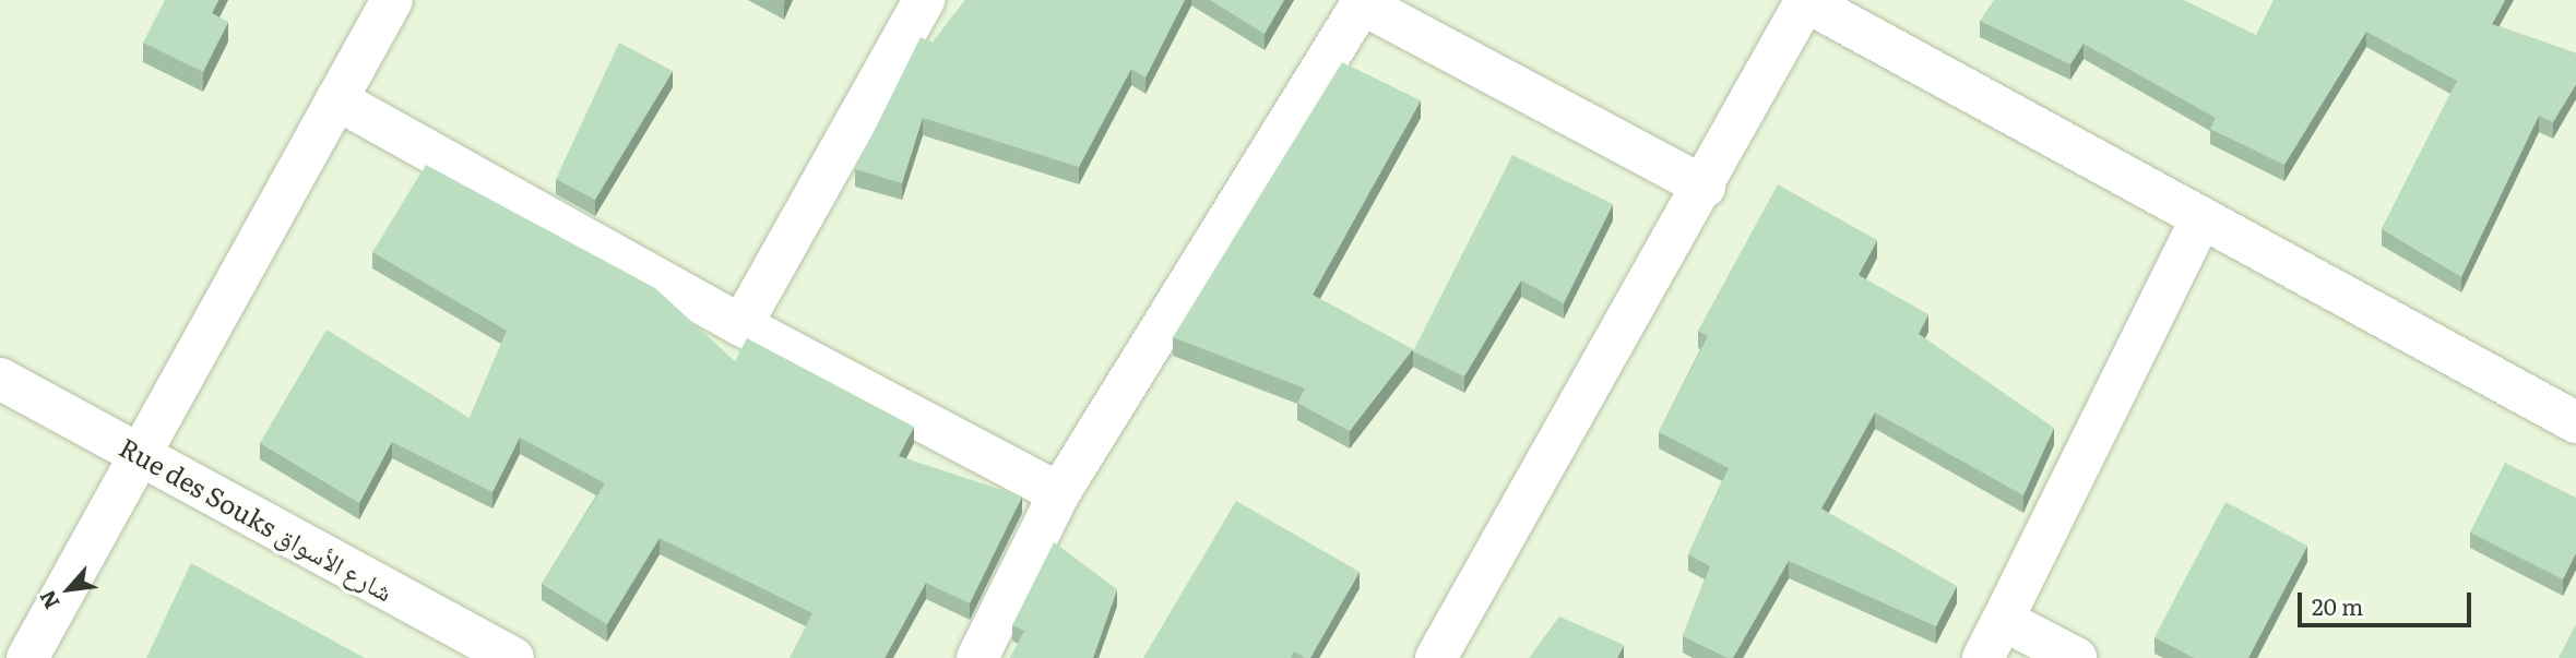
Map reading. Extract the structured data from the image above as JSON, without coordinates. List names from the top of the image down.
{
  "streets": {
    "street": ["Rue des Souks شارع الأسواق"]
  },
  "scale_bar": "20 m",
  "north": "bottom left"
}
